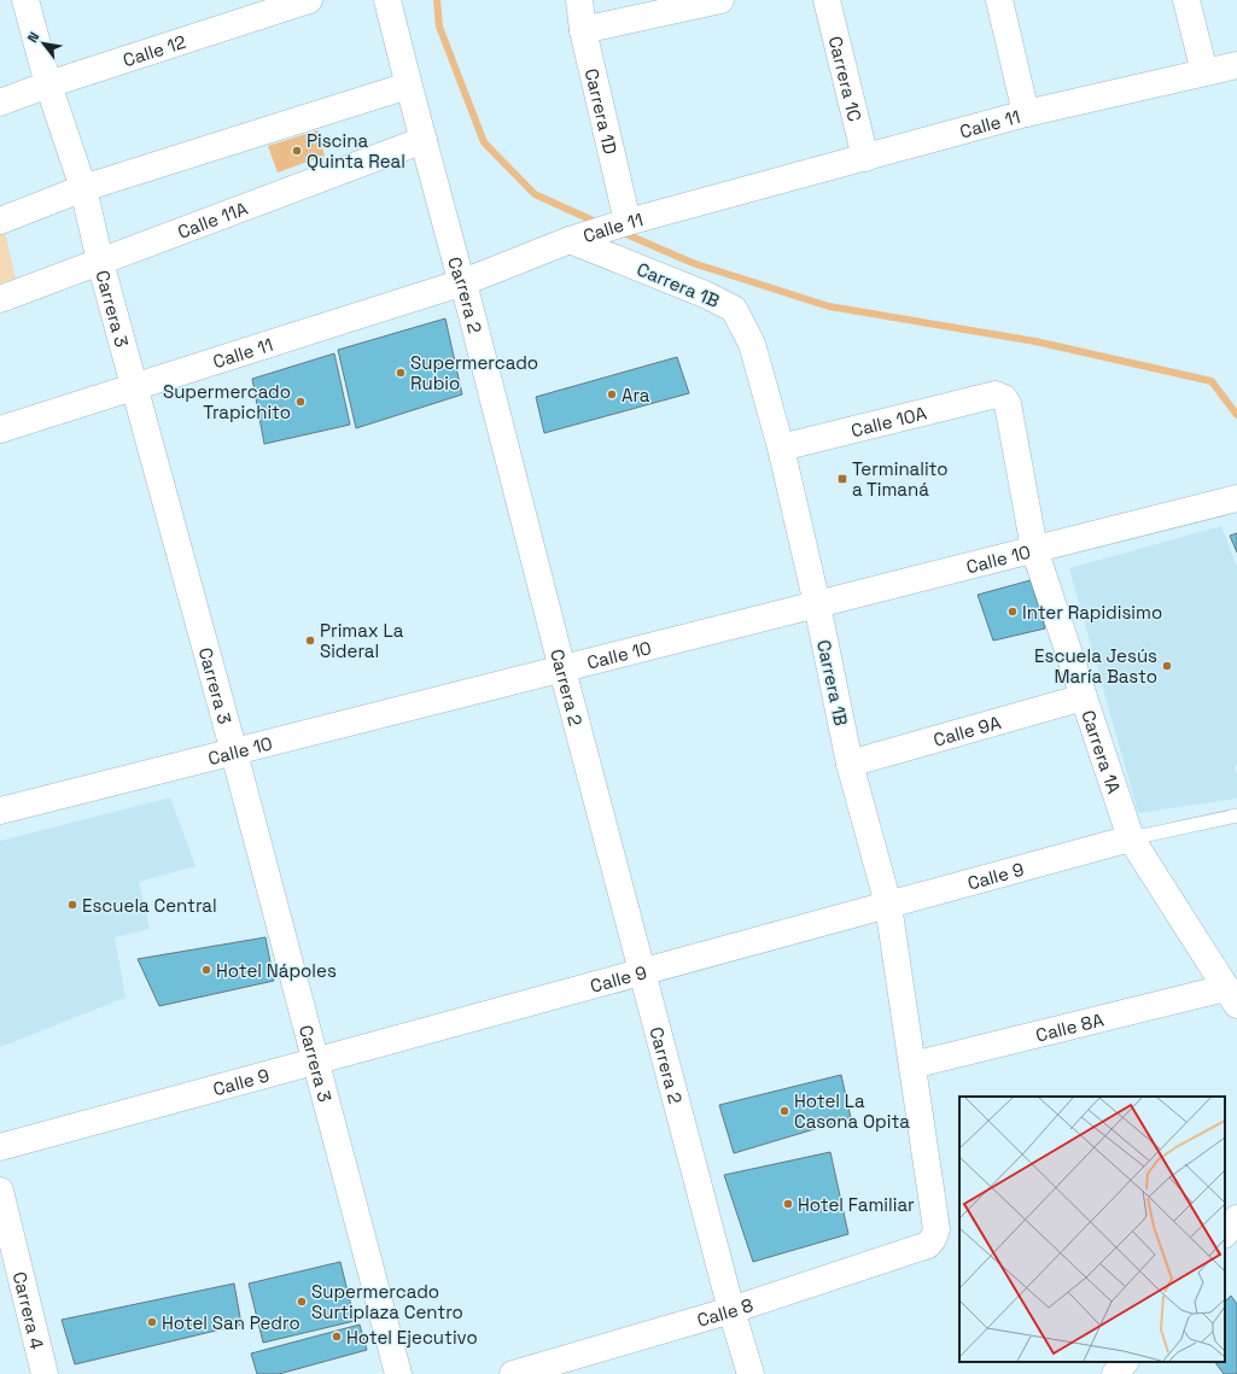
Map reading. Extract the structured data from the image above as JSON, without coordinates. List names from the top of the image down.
{
  "streets": {
    "street": [
      "Calle 12",
      "Carrera 1C",
      "Carrera 1D",
      "Calle 11",
      "Calle 11A",
      "Carrera 1B",
      "Carrera 2",
      "Carrera 3",
      "Calle 10A",
      "Calle 10",
      "Calle 9A",
      "Carrera 1A",
      "Calle 9",
      "Calle 8A",
      "Carrera 4",
      "Calle 8"
    ]
  },
  "crossings": [
    ["Calle 12", "Carrera 3"],
    ["Carrera 1C", "Calle 11"],
    ["Carrera 1D", "Calle 11"],
    ["Calle 11", "Carrera 1B"],
    ["Calle 11", "Carrera 2"],
    ["Calle 11", "Carrera 3"],
    ["Calle 11A", "Carrera 2"],
    ["Calle 11A", "Carrera 3"],
    ["Carrera 1B", "Calle 10A"],
    ["Carrera 1B", "Calle 10"],
    ["Carrera 1B", "Calle 9A"],
    ["Carrera 1B", "Calle 9"],
    ["Carrera 1B", "Calle 8A"],
    ["Carrera 1B", "Calle 8"],
    ["Carrera 2", "Calle 10"],
    ["Carrera 2", "Calle 9"],
    ["Carrera 2", "Calle 8"],
    ["Carrera 3", "Calle 10"],
    ["Carrera 3", "Calle 9"],
    ["Calle 10A", "Carrera 1A"],
    ["Calle 10", "Carrera 1A"],
    ["Calle 9A", "Carrera 1A"],
    ["Carrera 1A", "Calle 9"],
    ["Carrera 1A", "Calle 8A"]
  ],
  "places": {
    "other": [
      "Piscina Quinta Real",
      "Supermercado Rubio",
      "Ara",
      "Supermercado Trapichito",
      "Inter Rapidisimo",
      "Primax La Sideral",
      "Escuela Jesús María Basto",
      "Escuela Central",
      "Hotel Nápoles",
      "Hotel La Casona Opita",
      "Hotel Familiar",
      "Supermercado Surtiplaza Centro",
      "Hotel San Pedro",
      "Hotel Ejecutivo"
    ],
    "transit": ["Terminalito a Timaná"]
  },
  "north": "top left"
}
